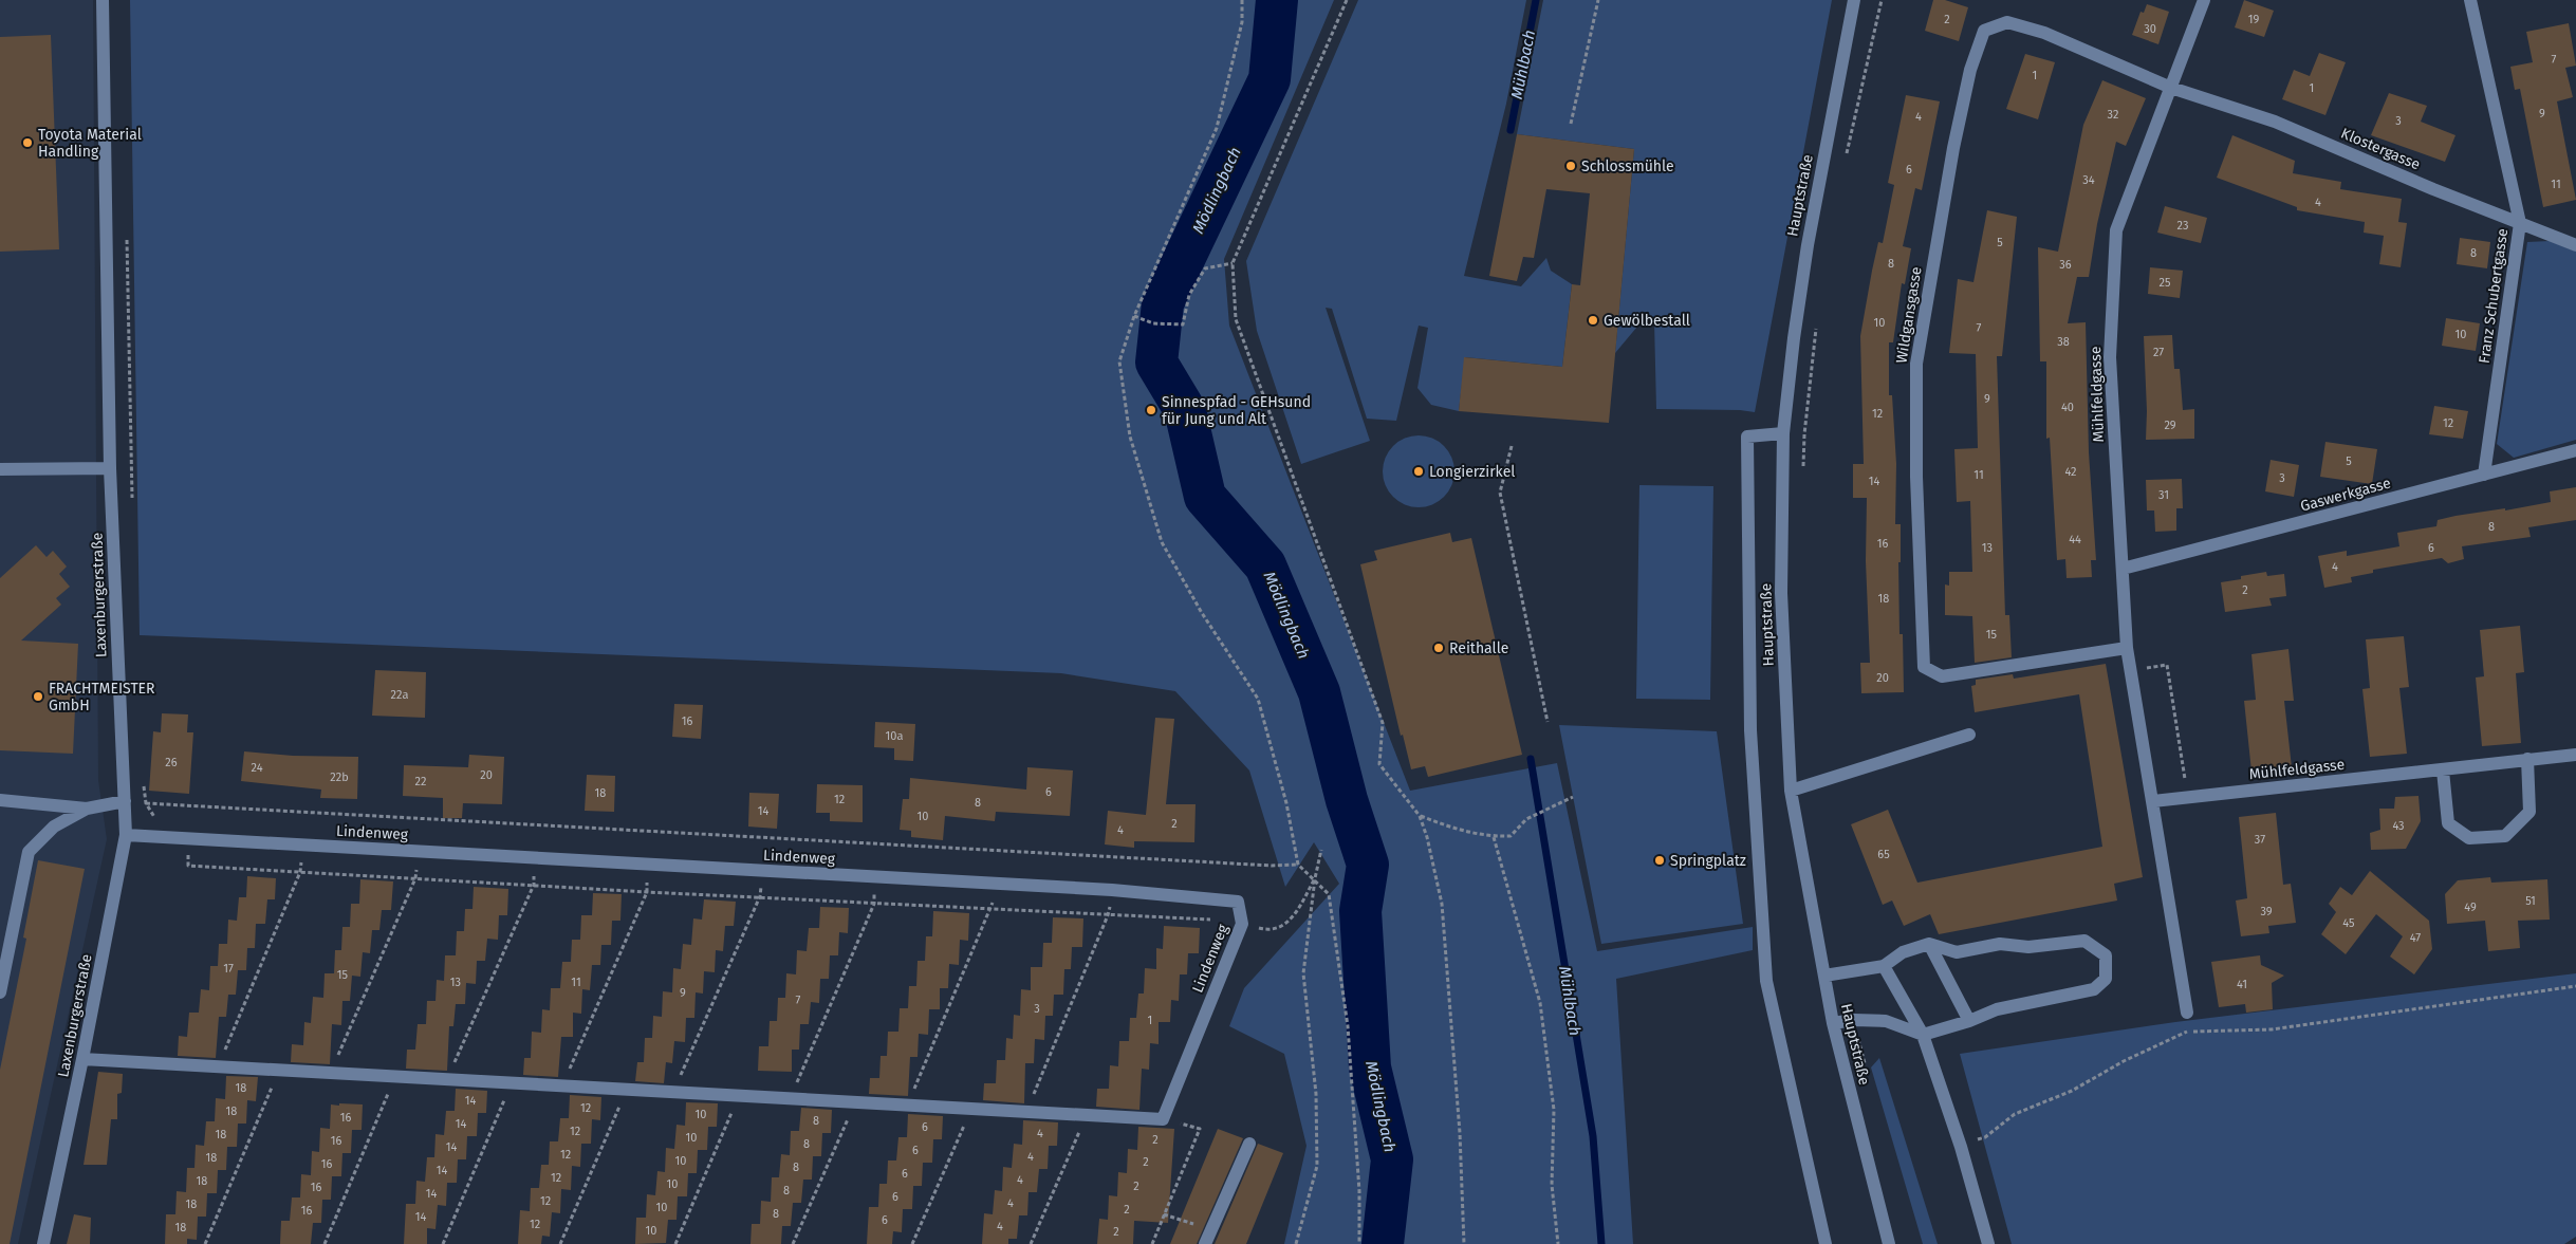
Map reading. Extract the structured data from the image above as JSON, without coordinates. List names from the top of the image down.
{
  "streets": {
    "street": [
      "Klostergasse",
      "Hauptstraße",
      "Franz Schubertgasse",
      "Wildgansgasse",
      "Mühlfeldgasse",
      "Gaswerkgasse",
      "Laxenburgerstraße",
      "Lindenweg"
    ]
  },
  "crossings": [
    ["Klostergasse", "Franz Schubertgasse"],
    ["Klostergasse", "Wildgansgasse"],
    ["Klostergasse", "Mühlfeldgasse"],
    ["Franz Schubertgasse", "Gaswerkgasse"],
    ["Wildgansgasse", "Mühlfeldgasse"],
    ["Mühlfeldgasse", "Gaswerkgasse"],
    ["Laxenburgerstraße", "Lindenweg"]
  ],
  "water": ["Mühlbach", "Mödlingbach"],
  "places": [
    "Toyota Material Handling",
    "Schlossmühle",
    "Gewölbestall",
    "Sinnespfad - GEHsund für Jung und Alt",
    "Longierzirkel",
    "Reithalle",
    "FRACHTMEISTER GmbH",
    "Springplatz"
  ],
  "house_numbers": [
    "2",
    "19",
    "30",
    "7",
    "1",
    "1",
    "9",
    "32",
    "4",
    "3",
    "6",
    "34",
    "11",
    "4",
    "23",
    "5",
    "8",
    "8",
    "36",
    "25",
    "10",
    "7",
    "10",
    "38",
    "27",
    "9",
    "40",
    "12",
    "12",
    "29",
    "5",
    "42",
    "11",
    "3",
    "14",
    "31",
    "8",
    "44",
    "16",
    "13",
    "6",
    "4",
    "2",
    "18",
    "15",
    "20",
    "22a",
    "16",
    "10a",
    "26",
    "24",
    "20",
    "22b",
    "22",
    "6",
    "18",
    "12",
    "8",
    "14",
    "10",
    "2",
    "43",
    "4",
    "37",
    "65",
    "51",
    "49",
    "39",
    "45",
    "47",
    "17",
    "15",
    "13",
    "11",
    "41",
    "9",
    "7",
    "3",
    "1",
    "18",
    "14",
    "12",
    "18",
    "10",
    "16",
    "8",
    "14",
    "6",
    "12",
    "4",
    "18",
    "10",
    "2",
    "16",
    "8",
    "14",
    "6",
    "12",
    "4",
    "18",
    "10",
    "2",
    "16",
    "8",
    "14",
    "6",
    "12",
    "4",
    "18",
    "10",
    "2",
    "16",
    "8",
    "14",
    "6",
    "12",
    "4",
    "18",
    "10",
    "2",
    "16",
    "8",
    "14",
    "6",
    "12",
    "4",
    "18",
    "10",
    "2"
  ]
}
